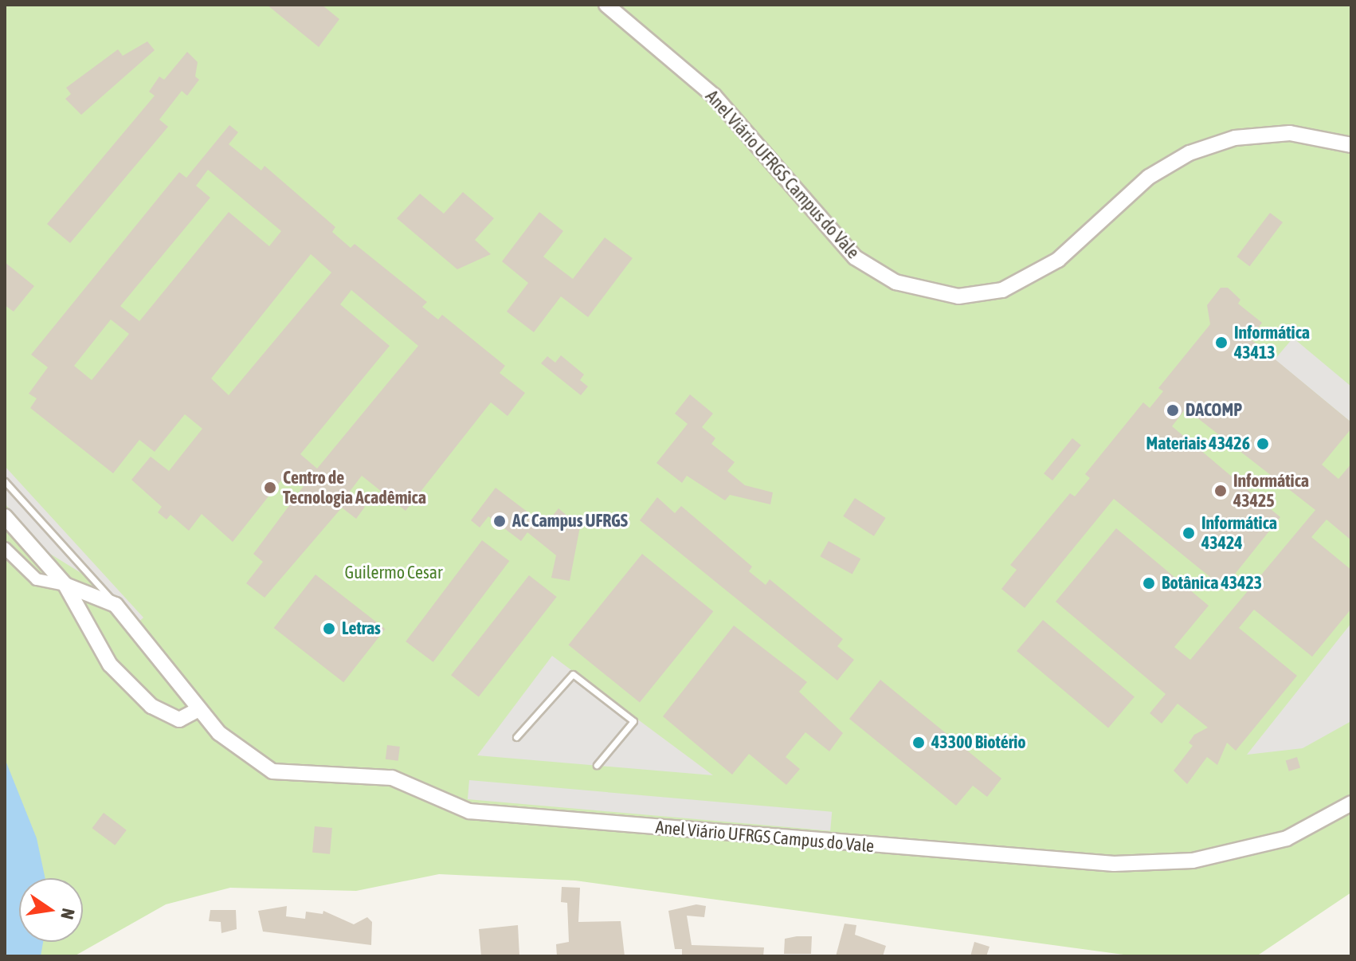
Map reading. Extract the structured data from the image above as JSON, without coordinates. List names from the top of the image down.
{
  "streets": {
    "street": ["Anel Viário UFRGS Campus do Vale"]
  },
  "parks": ["Guilermo Cesar"],
  "places": [
    "Informática 43413",
    "DACOMP",
    "Materiais 43426",
    "Centro de Tecnologia Acadêmica",
    "Informática 43425",
    "AC Campus UFRGS",
    "Informática 43424",
    "Botânica 43423",
    "Letras",
    "43300 Biotério"
  ],
  "north": "right"
}
